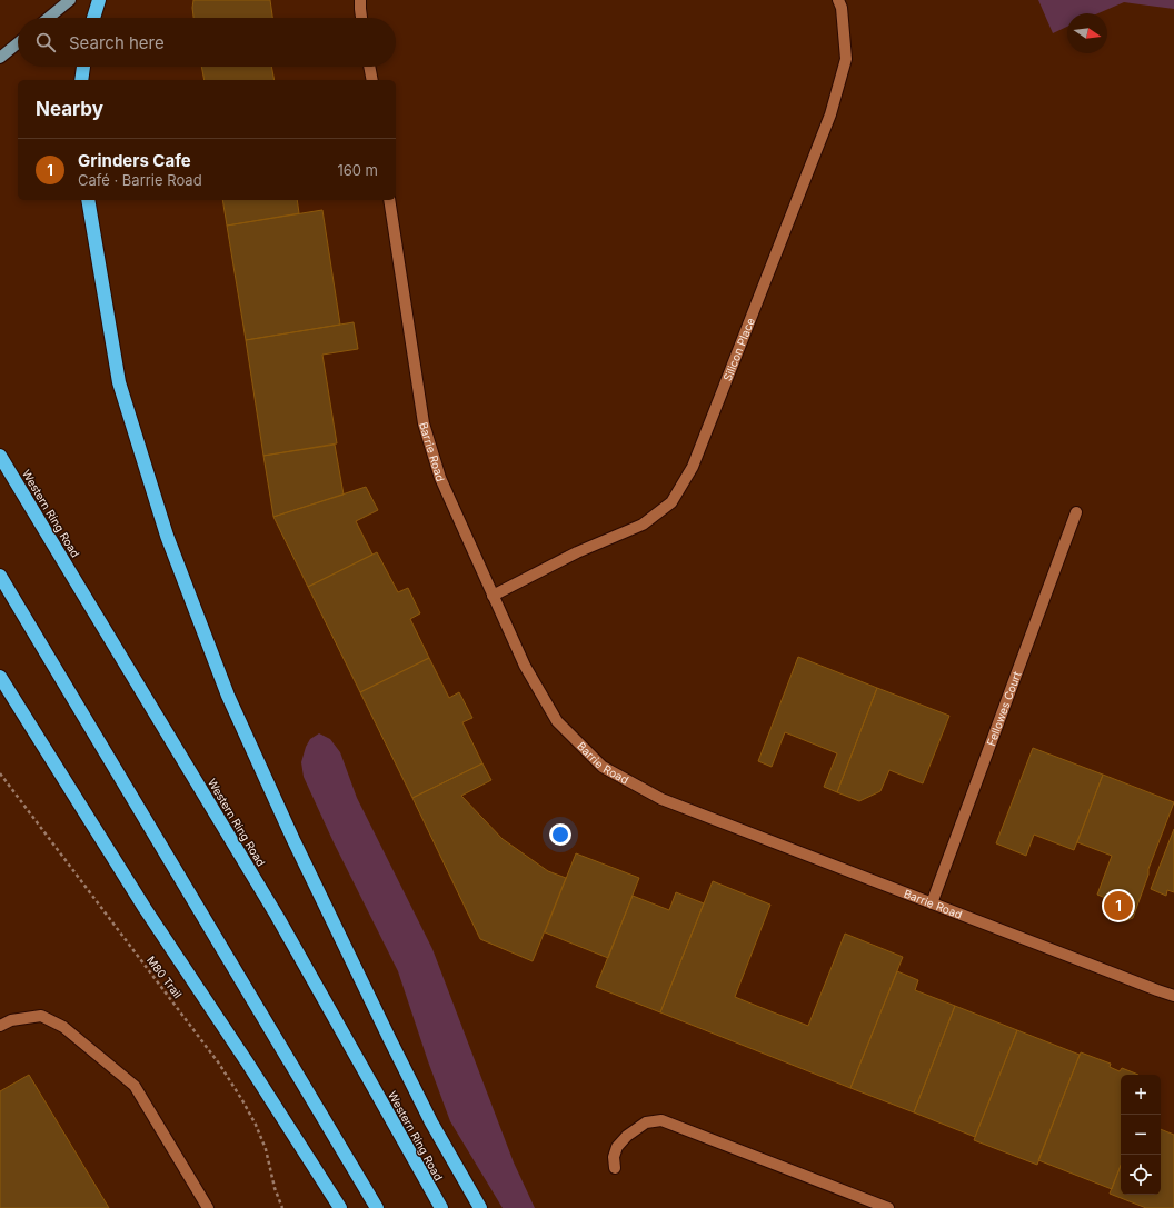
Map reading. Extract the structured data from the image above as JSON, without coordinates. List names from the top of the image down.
{
  "streets": {
    "highway": ["Western Ring Road"],
    "street": ["Silicon Place", "Barrie Road", "Fellowes Court"],
    "path": ["M80 Trail"]
  },
  "crossings": [
    ["Silicon Place", "Barrie Road"],
    ["Barrie Road", "Fellowes Court"]
  ],
  "north": "right",
  "page": {
    "search": "Search here",
    "heading": "Nearby",
    "list": [
      {
        "mark": "1",
        "name": "Grinders Cafe",
        "note": "Café · Barrie Road",
        "value": "160 m"
      }
    ],
    "pins": "1",
    "map_buttons": ["+", "−"]
  }
}
